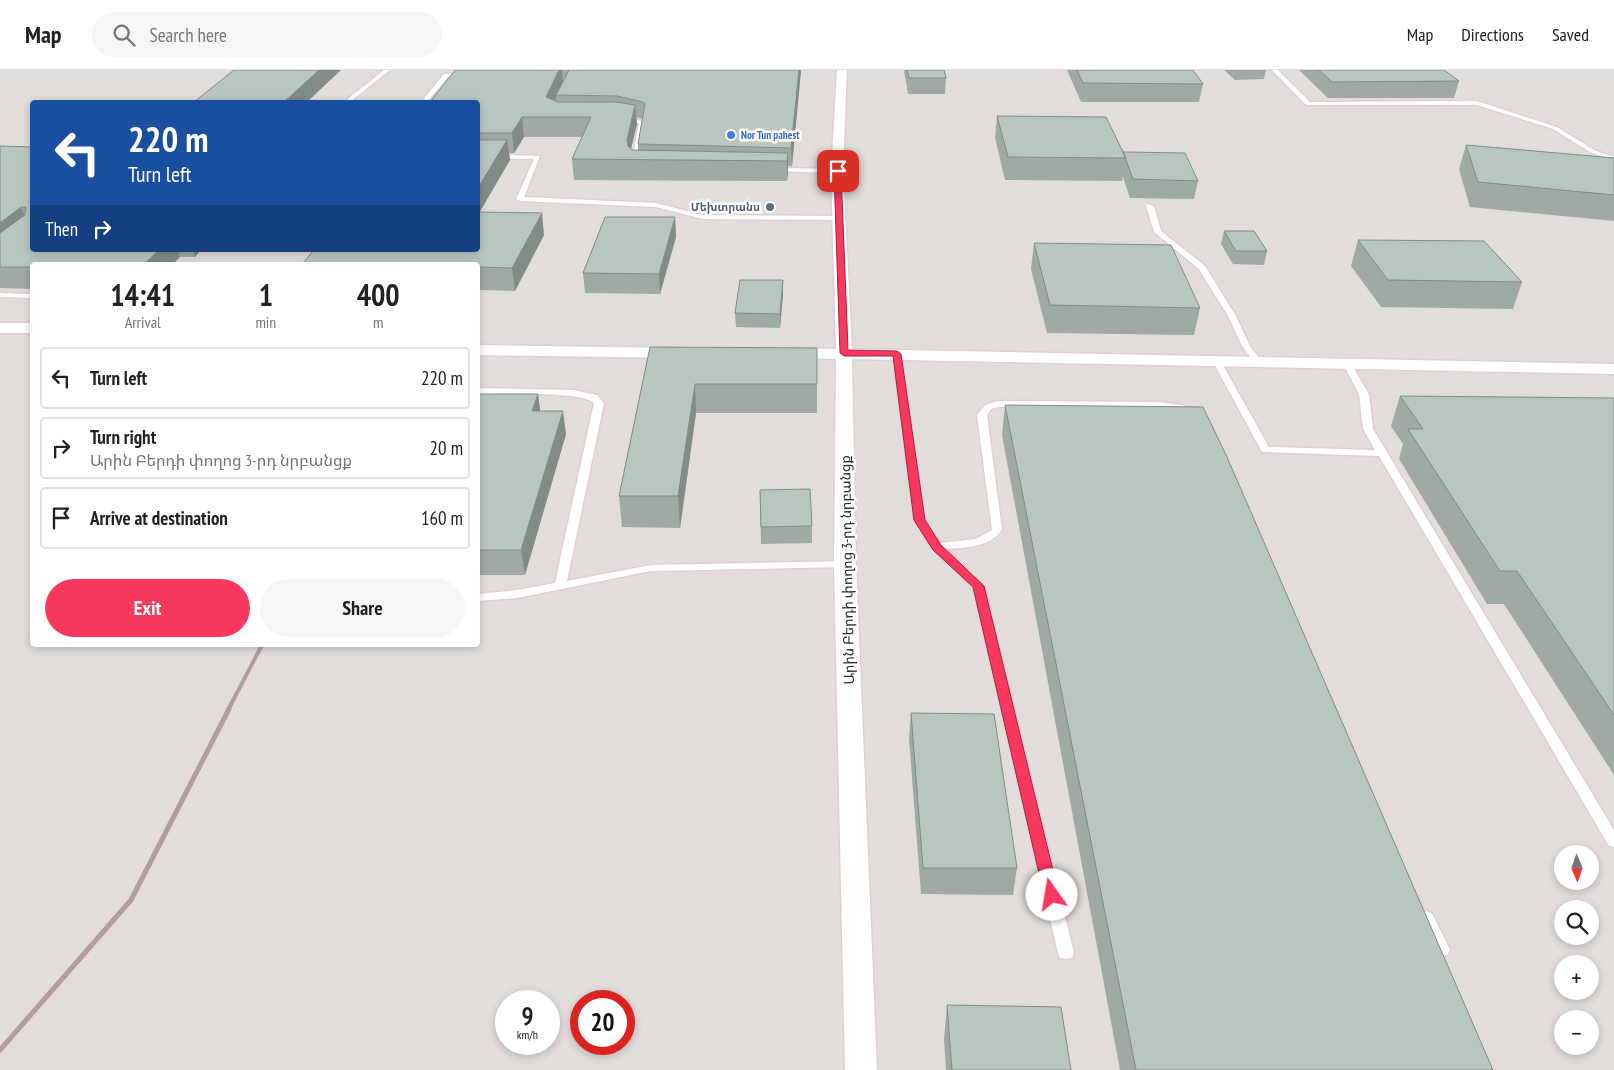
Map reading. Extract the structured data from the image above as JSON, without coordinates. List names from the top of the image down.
{
  "streets": {
    "street": ["Արին Բերդի փողոց 3-րդ նրբանցք"]
  },
  "places": ["Nor Tun pahest", "Մեխտրանս"],
  "north": "bottom",
  "page": {
    "header": "Map",
    "search": "Search here",
    "nav": ["Map", "Directions", "Saved"],
    "turn": ["220 m", "Turn left"],
    "then": "Then",
    "eta": [
      "14:41",
      "Arrival",
      "1",
      "min",
      "400",
      "m"
    ],
    "list": [
      {
        "name": "Turn left",
        "value": "220 m"
      },
      {
        "name": "Turn right",
        "note": "Արին Բերդի փողոց 3-րդ նրբանցք",
        "value": "20 m"
      },
      {
        "name": "Arrive at destination",
        "value": "160 m"
      }
    ],
    "buttons": ["Exit", "Share"],
    "map_buttons": ["+", "−"],
    "speed": "9 km/h",
    "limit": "20"
  }
}
